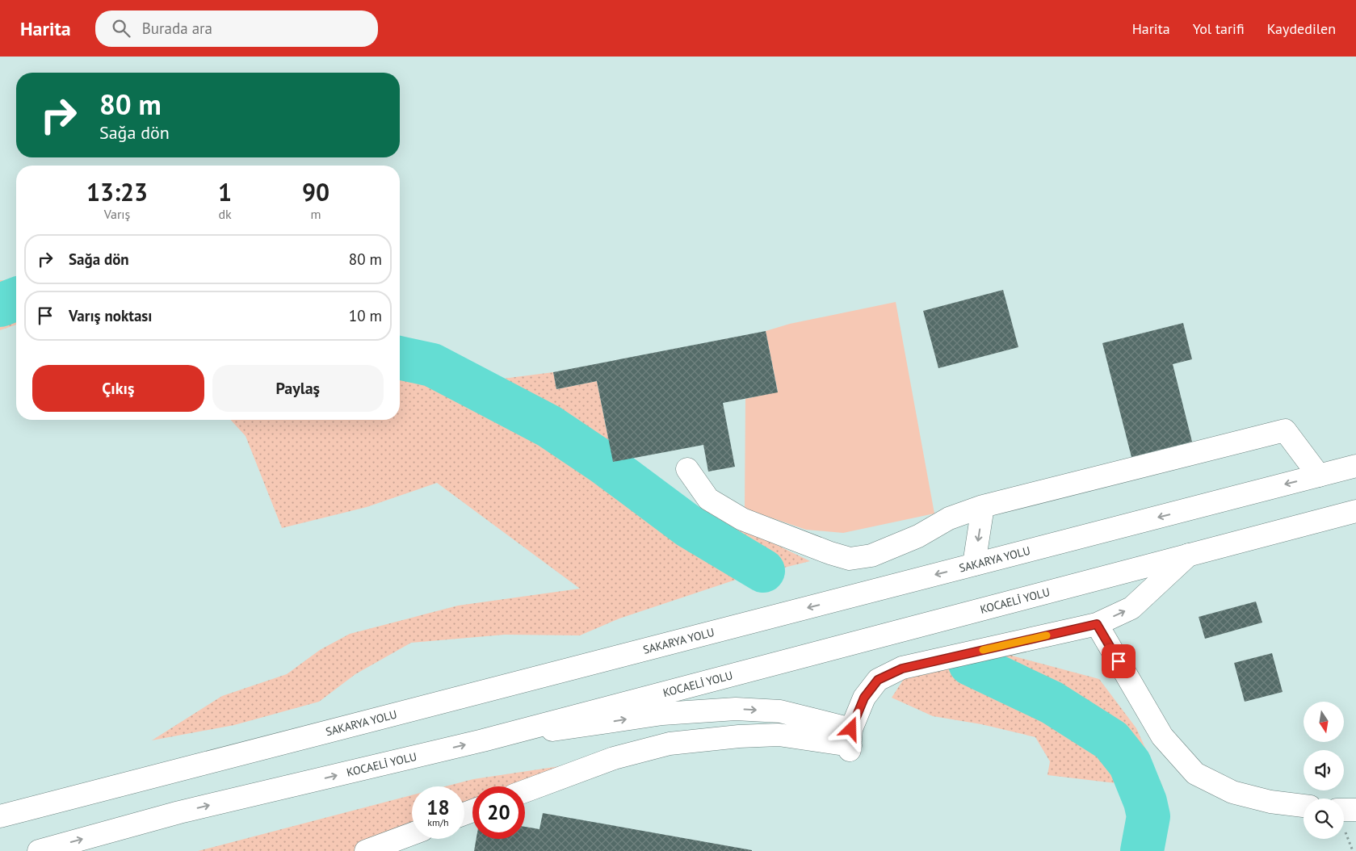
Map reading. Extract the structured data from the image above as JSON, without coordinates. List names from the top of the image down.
{
  "streets": {
    "main road": ["SAKARYA YOLU", "KOCAELİ YOLU"]
  },
  "north": "bottom",
  "page": {
    "header": "Harita",
    "search": "Burada ara",
    "nav": ["Harita", "Yol tarifi", "Kaydedilen"],
    "turn": ["80 m", "Sağa dön"],
    "eta": [
      "13:23",
      "Varış",
      "1",
      "dk",
      "90",
      "m"
    ],
    "list": [
      {
        "name": "Sağa dön",
        "value": "80 m"
      },
      {
        "name": "Varış noktası",
        "value": "10 m"
      }
    ],
    "buttons": ["Çıkış", "Paylaş"],
    "speed": "18 km/h",
    "limit": "20"
  }
}
